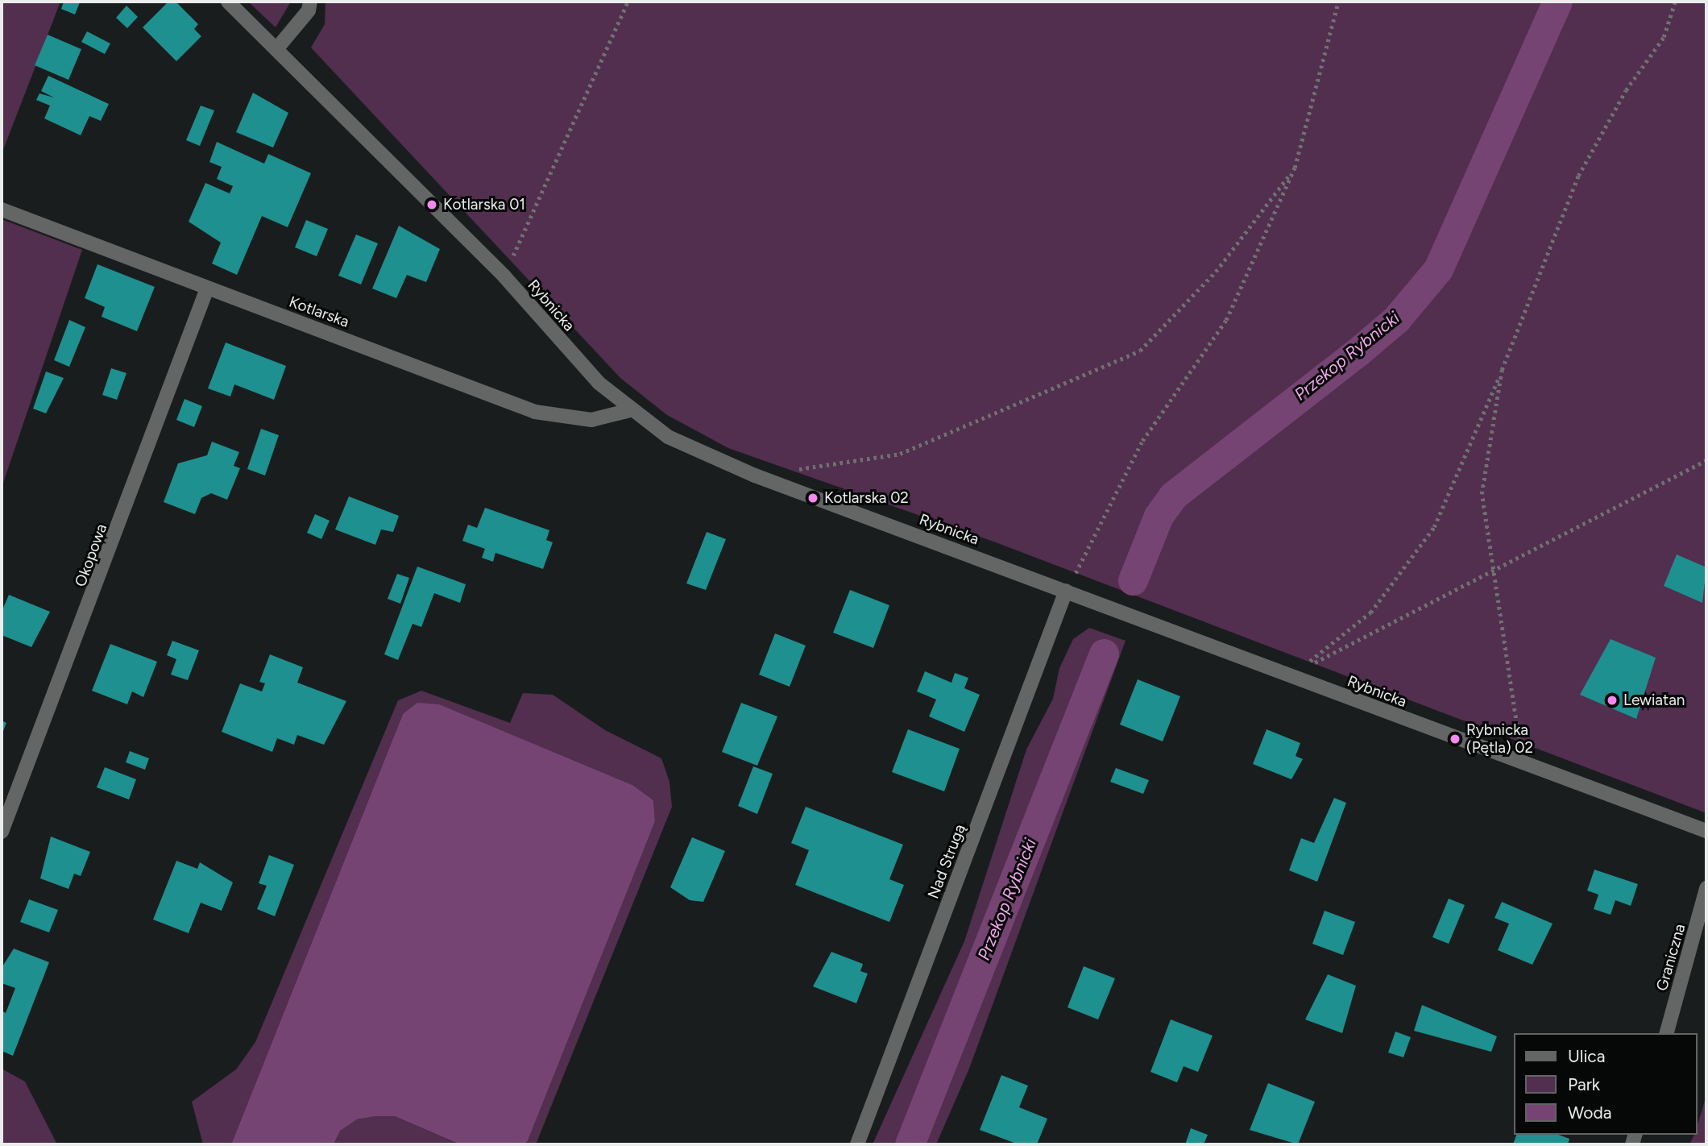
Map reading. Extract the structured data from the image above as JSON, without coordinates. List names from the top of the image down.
{
  "streets": {
    "street": [
      "Rybnicka",
      "Kotlarska",
      "Okopowa",
      "Nad Strugą",
      "Graniczna"
    ]
  },
  "crossings": [
    ["Rybnicka", "Kotlarska"],
    ["Rybnicka", "Nad Strugą"],
    ["Kotlarska", "Okopowa"]
  ],
  "water": ["Przekop Rybnicki"],
  "places": [
    "Kotlarska 01",
    "Kotlarska 02",
    "Lewiatan",
    "Rybnicka (Pętla) 02"
  ],
  "legend": ["Ulica", "Park", "Woda"]
}
